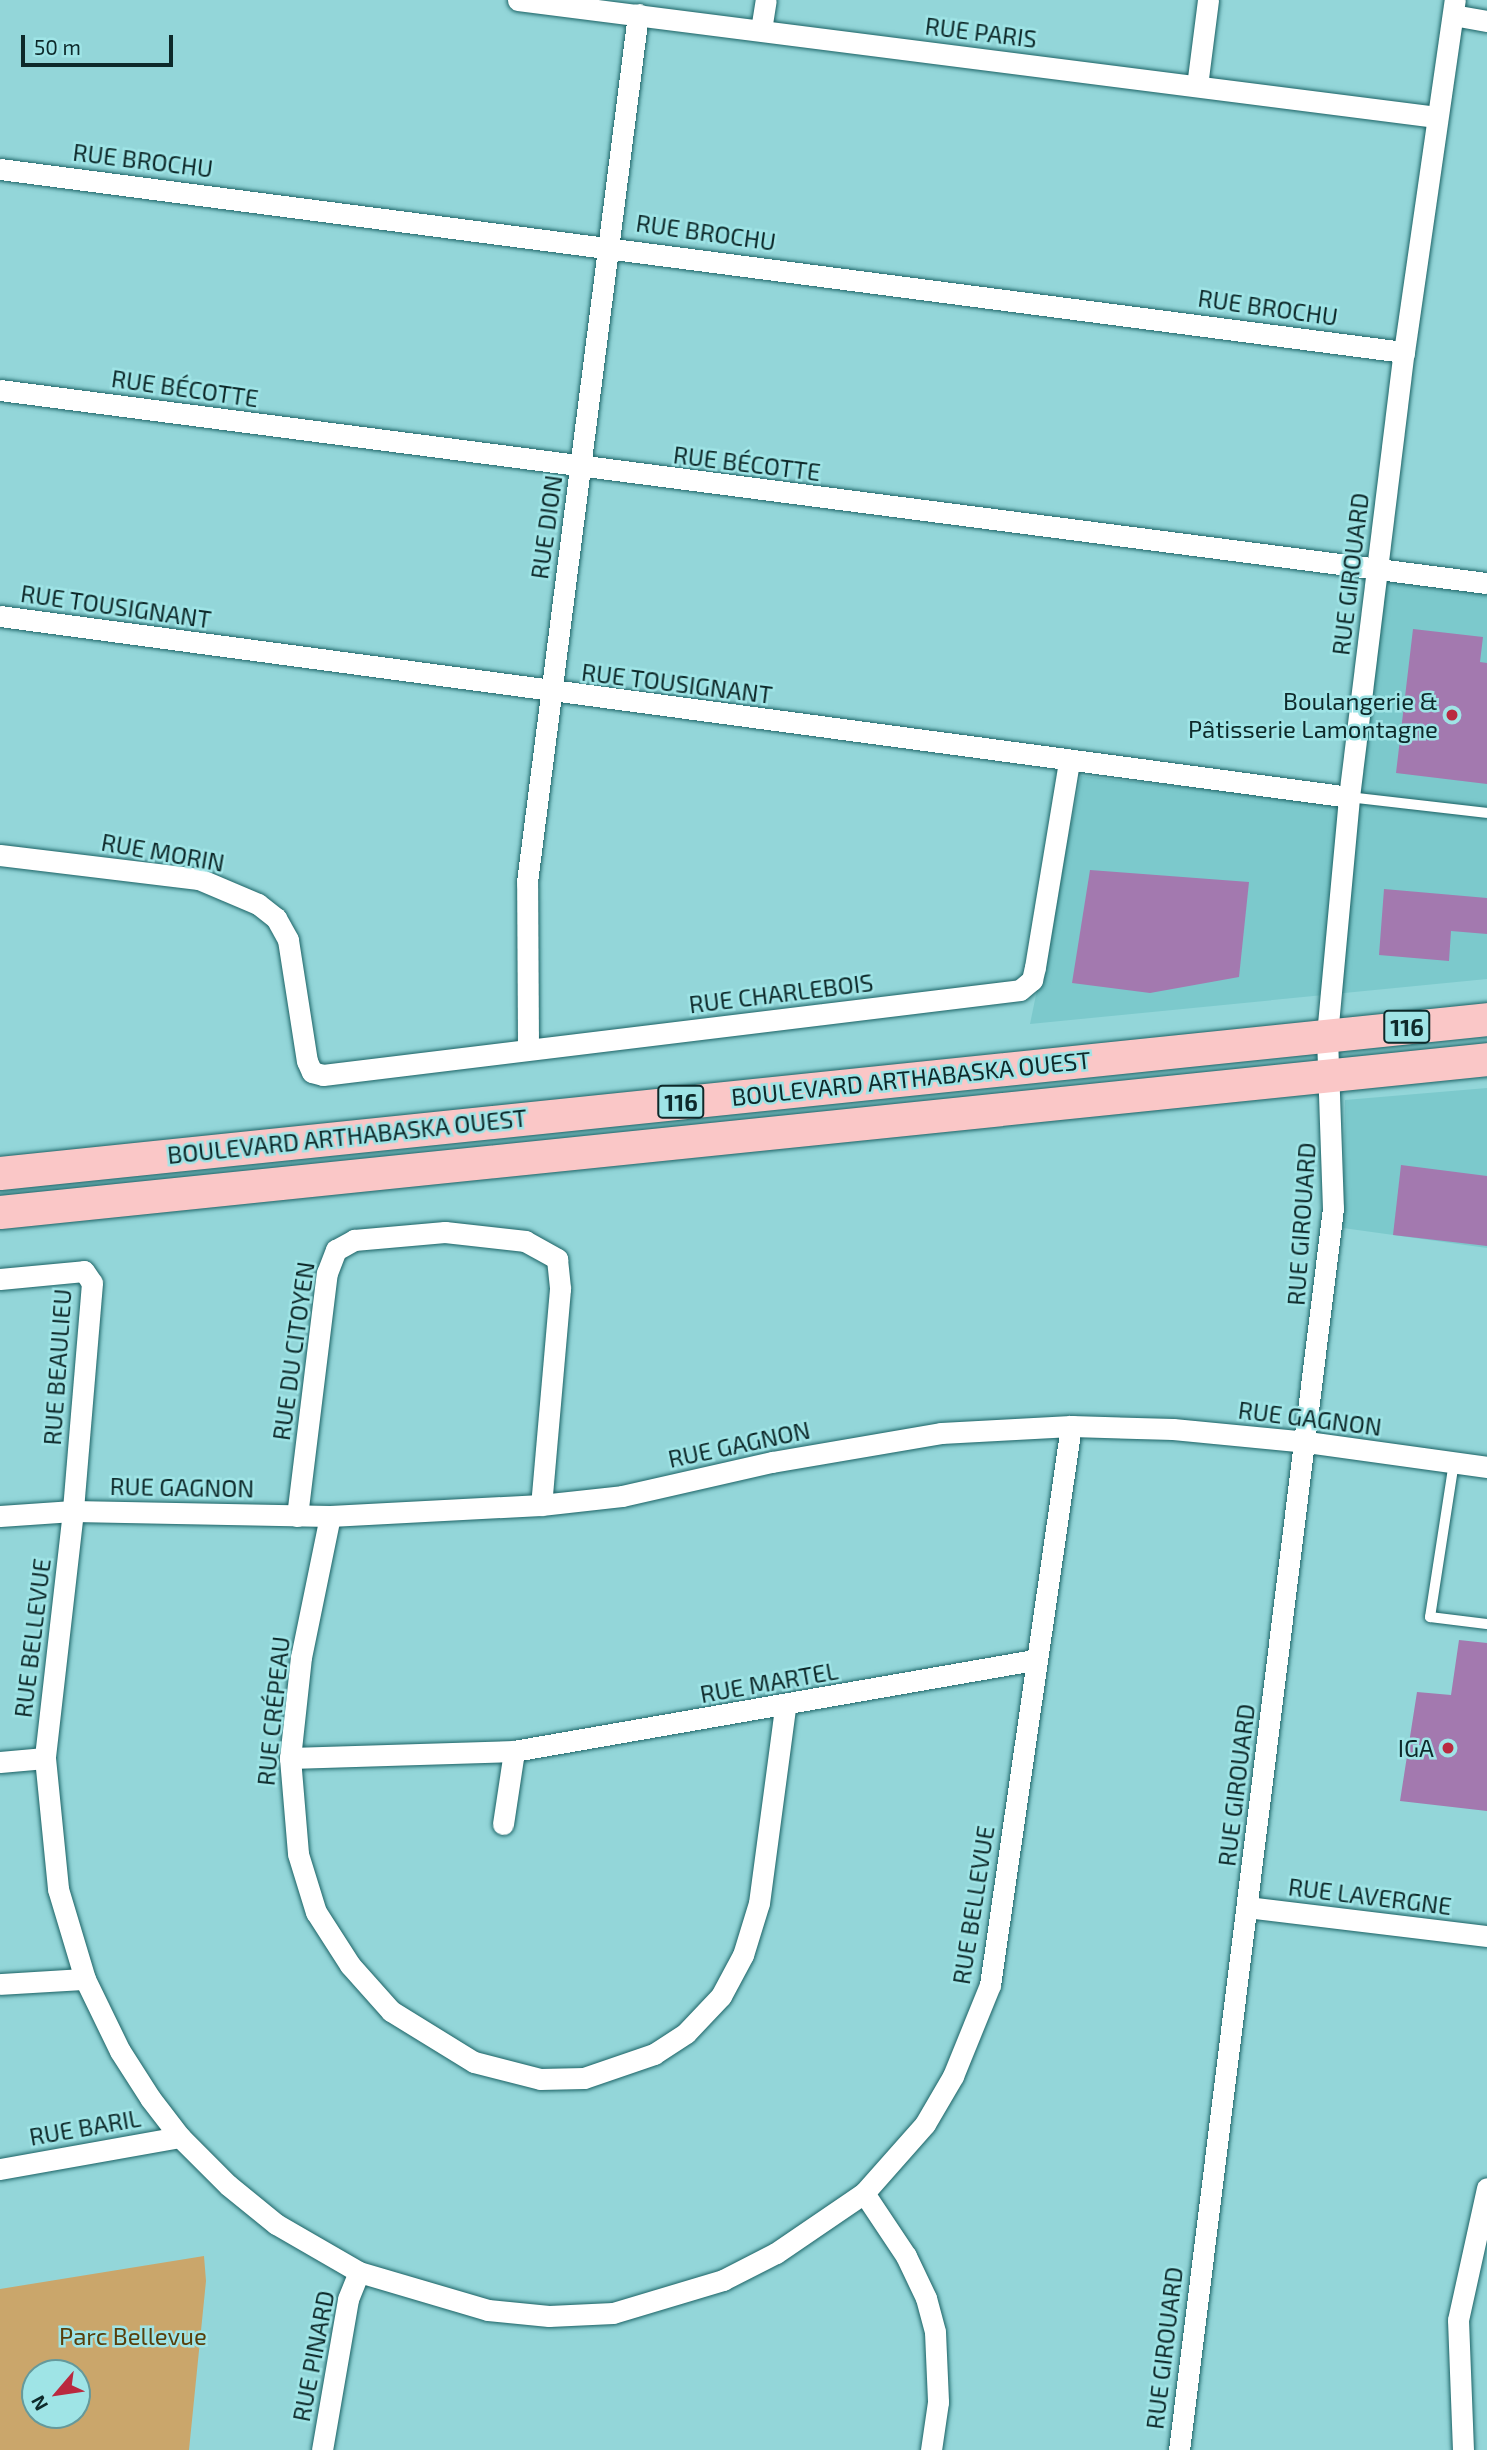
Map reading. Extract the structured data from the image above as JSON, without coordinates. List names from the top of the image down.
{
  "streets": {
    "main road": ["116", "BOULEVARD ARTHABASKA OUEST"],
    "street": [
      "RUE PARIS",
      "RUE BROCHU",
      "RUE BÉCOTTE",
      "RUE DION",
      "RUE GIROUARD",
      "RUE TOUSIGNANT",
      "RUE MORIN",
      "RUE CHARLEBOIS",
      "RUE DU CITOYEN",
      "RUE BEAULIEU",
      "RUE GAGNON",
      "RUE BELLEVUE",
      "RUE MARTEL",
      "RUE CRÉPEAU",
      "RUE LAVERGNE",
      "RUE BARIL",
      "RUE PINARD"
    ]
  },
  "crossings": [
    ["RUE PARIS", "RUE DION"],
    ["RUE PARIS", "RUE GIROUARD"],
    ["RUE BROCHU", "RUE DION"],
    ["RUE BROCHU", "RUE GIROUARD"],
    ["RUE BÉCOTTE", "RUE DION"],
    ["RUE BÉCOTTE", "RUE GIROUARD"],
    ["RUE DION", "RUE TOUSIGNANT"],
    ["RUE DION", "RUE CHARLEBOIS"],
    ["RUE GIROUARD", "RUE TOUSIGNANT"],
    ["RUE GIROUARD", "BOULEVARD ARTHABASKA OUEST"],
    ["RUE GIROUARD", "RUE GAGNON"],
    ["RUE GIROUARD", "RUE LAVERGNE"],
    ["RUE TOUSIGNANT", "RUE CHARLEBOIS"],
    ["RUE MORIN", "RUE CHARLEBOIS"],
    ["RUE DU CITOYEN", "RUE GAGNON"],
    ["RUE BEAULIEU", "RUE GAGNON"],
    ["RUE BEAULIEU", "RUE BELLEVUE"],
    ["RUE GAGNON", "RUE BELLEVUE"],
    ["RUE GAGNON", "RUE CRÉPEAU"],
    ["RUE BELLEVUE", "RUE MARTEL"],
    ["RUE BELLEVUE", "RUE BARIL"],
    ["RUE BELLEVUE", "RUE PINARD"],
    ["RUE MARTEL", "RUE CRÉPEAU"]
  ],
  "parks": ["Parc Bellevue"],
  "places": ["Boulangerie & Pâtisserie Lamontagne", "IGA"],
  "scale_bar": "50 m",
  "north": "bottom left"
}
